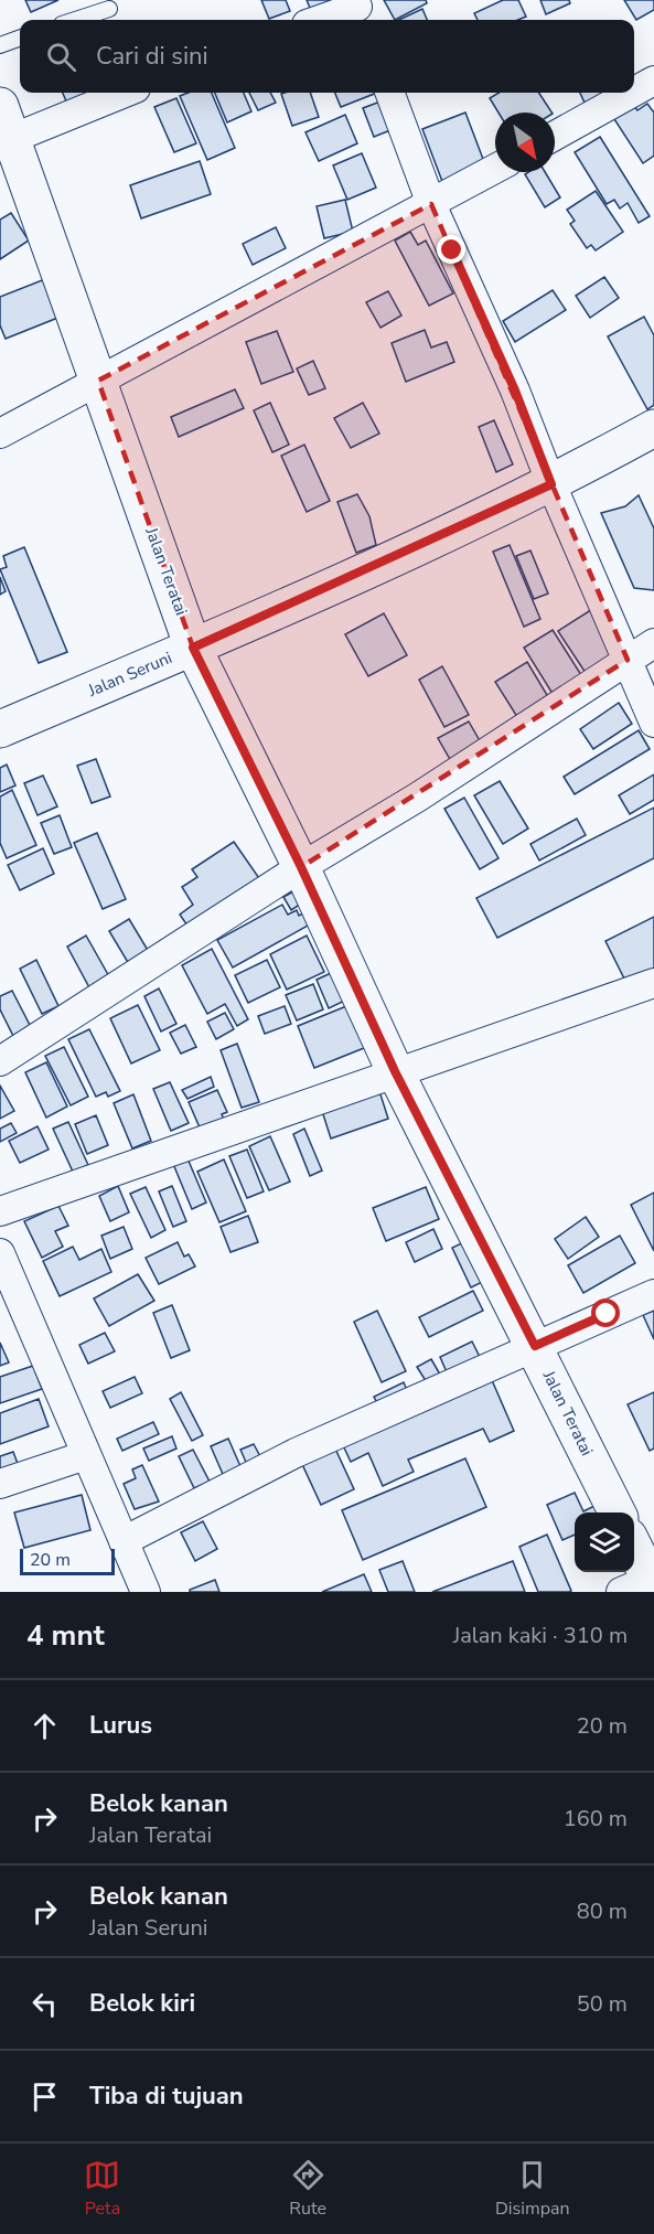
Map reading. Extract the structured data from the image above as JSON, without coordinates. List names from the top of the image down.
{
  "streets": {
    "street": ["Jalan Teratai", "Jalan Seruni"]
  },
  "crossings": [
    ["Jalan Teratai", "Jalan Seruni"]
  ],
  "scale_bar": "20 m",
  "north": "bottom right",
  "page": {
    "search": "Cari di sini",
    "scale": "20 m",
    "heading": ["4 mnt", "Jalan kaki · 310 m"],
    "list": [
      ["Lurus", "20 m"],
      ["Belok kanan", "Jalan Teratai", "160 m"],
      ["Belok kanan", "Jalan Seruni", "80 m"],
      ["Belok kiri", "50 m"],
      "Tiba di tujuan"
    ],
    "nav": ["Peta", "Rute", "Disimpan"]
  }
}
